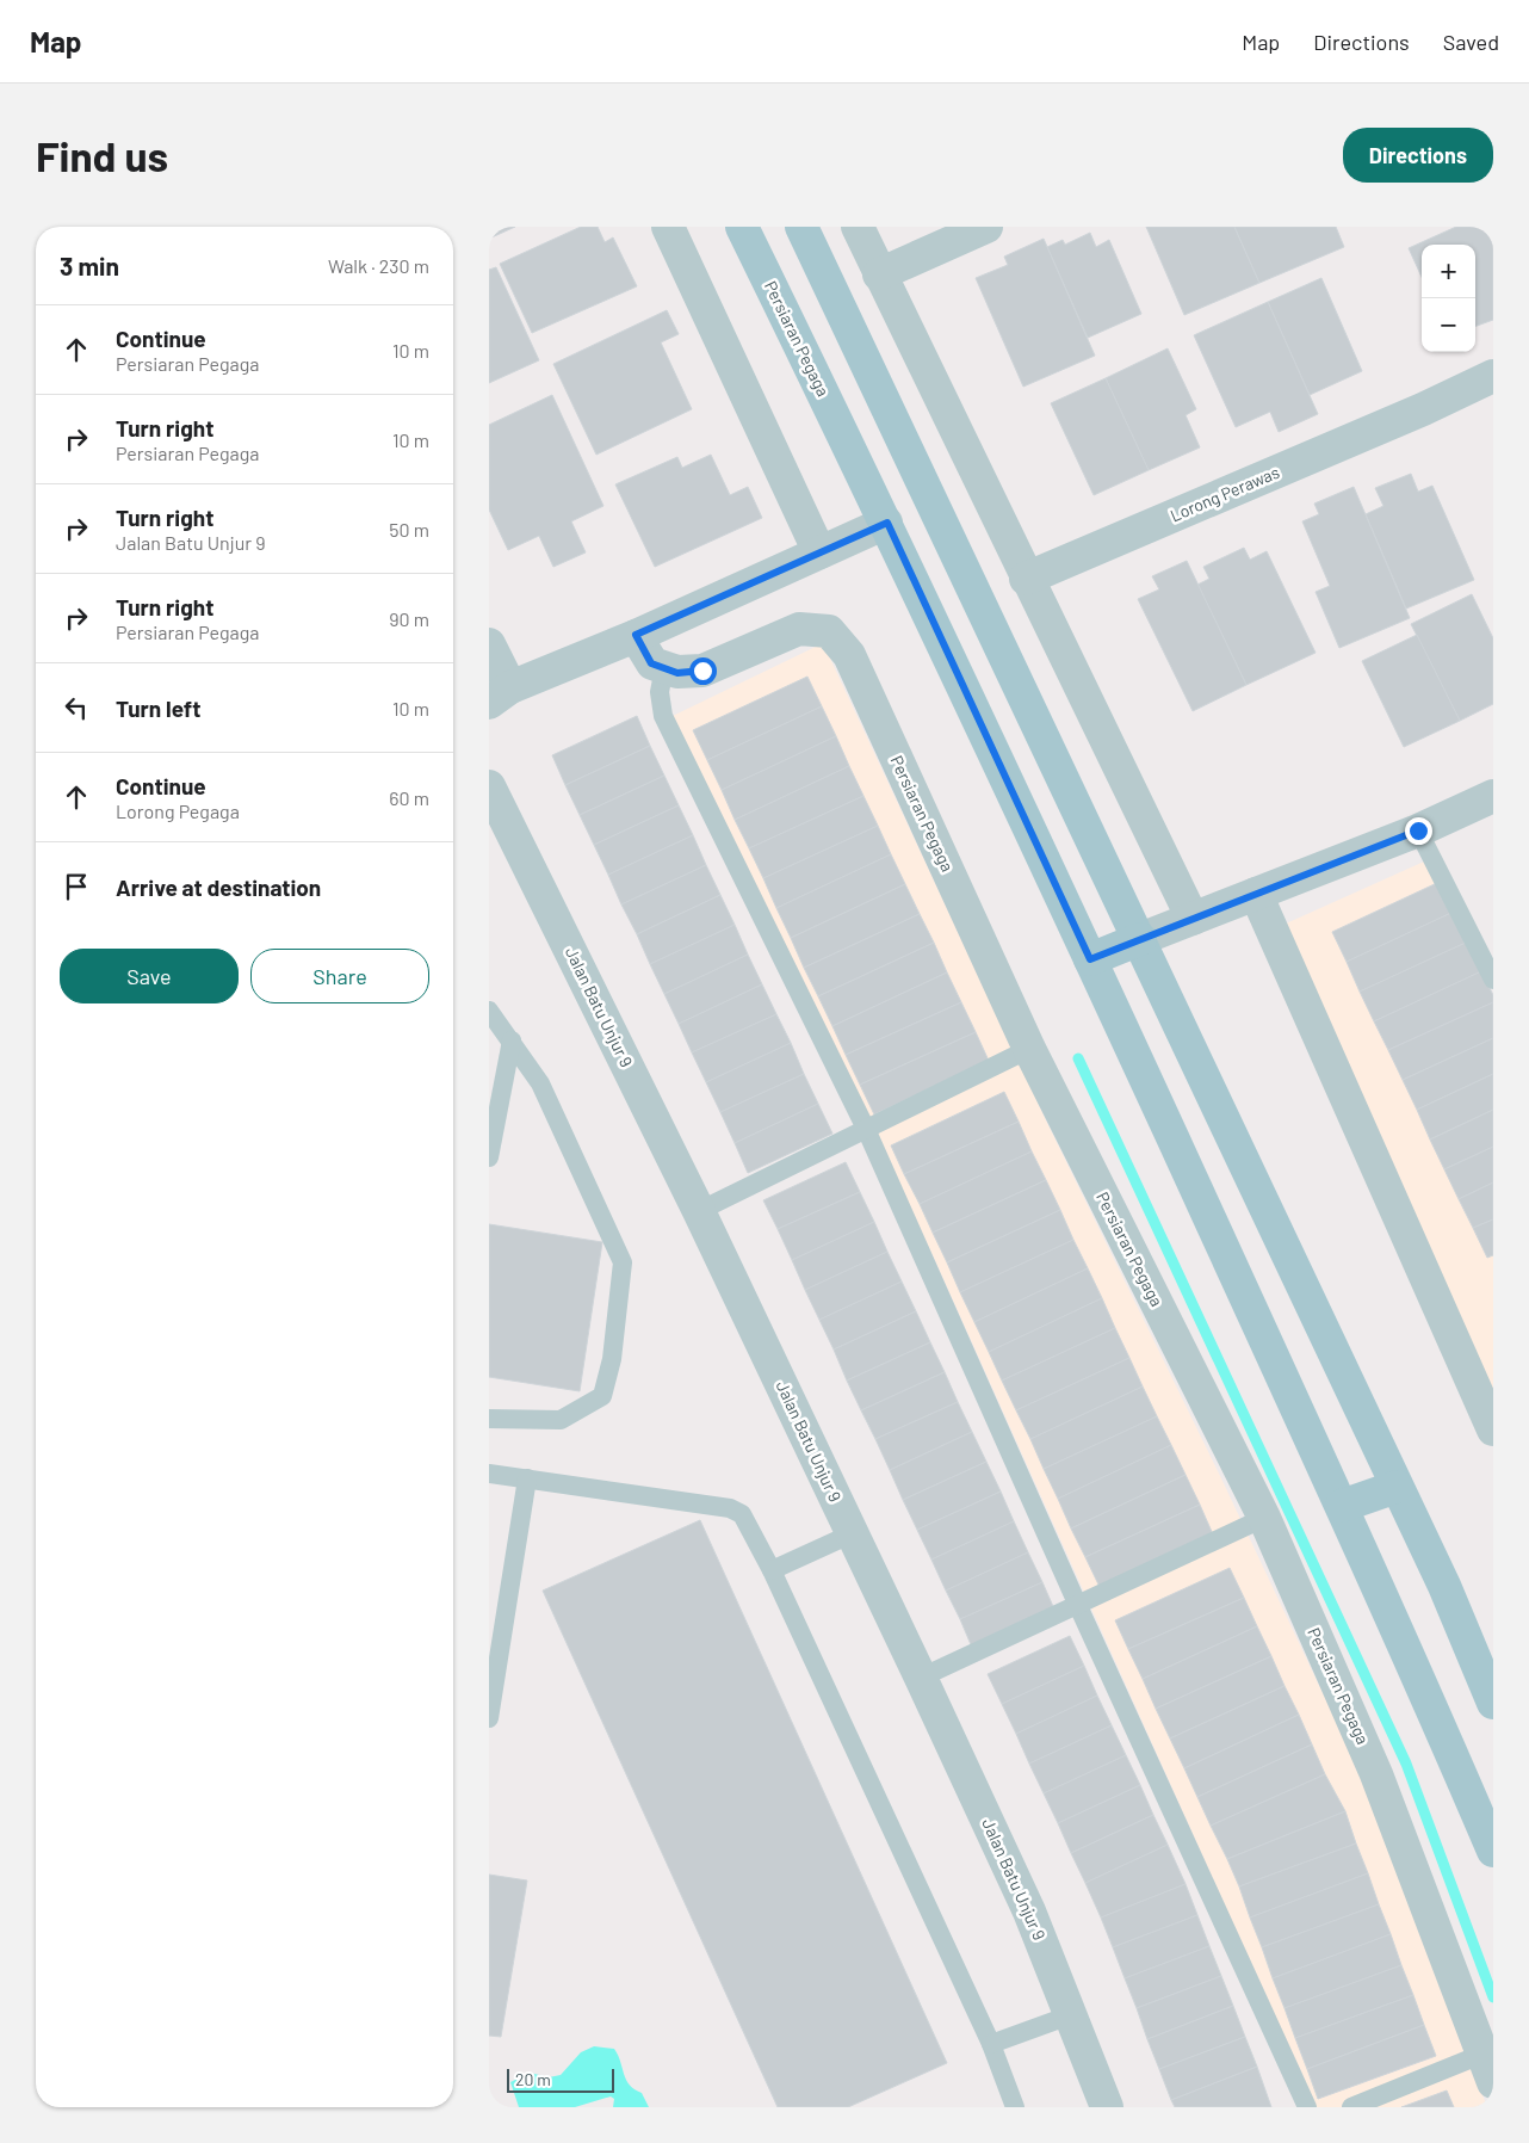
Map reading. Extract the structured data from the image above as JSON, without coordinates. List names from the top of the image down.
{
  "streets": {
    "main road": ["Persiaran Pegaga"],
    "street": ["Lorong Perawas", "Jalan Batu Unjur 9"]
  },
  "scale_bar": "20 m",
  "page": {
    "header": "Map",
    "nav": ["Map", "Directions", "Saved"],
    "buttons": [
      "Directions",
      ["Save", "Share"]
    ],
    "title": "Find us",
    "heading": ["3 min", "Walk · 230 m"],
    "map_buttons": ["+", "−"],
    "list": [
      ["Continue", "Persiaran Pegaga", "10 m"],
      ["Turn right", "Persiaran Pegaga", "10 m"],
      ["Turn right", "Jalan Batu Unjur 9", "50 m"],
      ["Turn right", "Persiaran Pegaga", "90 m"],
      ["Turn left", "10 m"],
      ["Continue", "Lorong Pegaga", "60 m"],
      "Arrive at destination"
    ],
    "scale": "20 m"
  }
}
